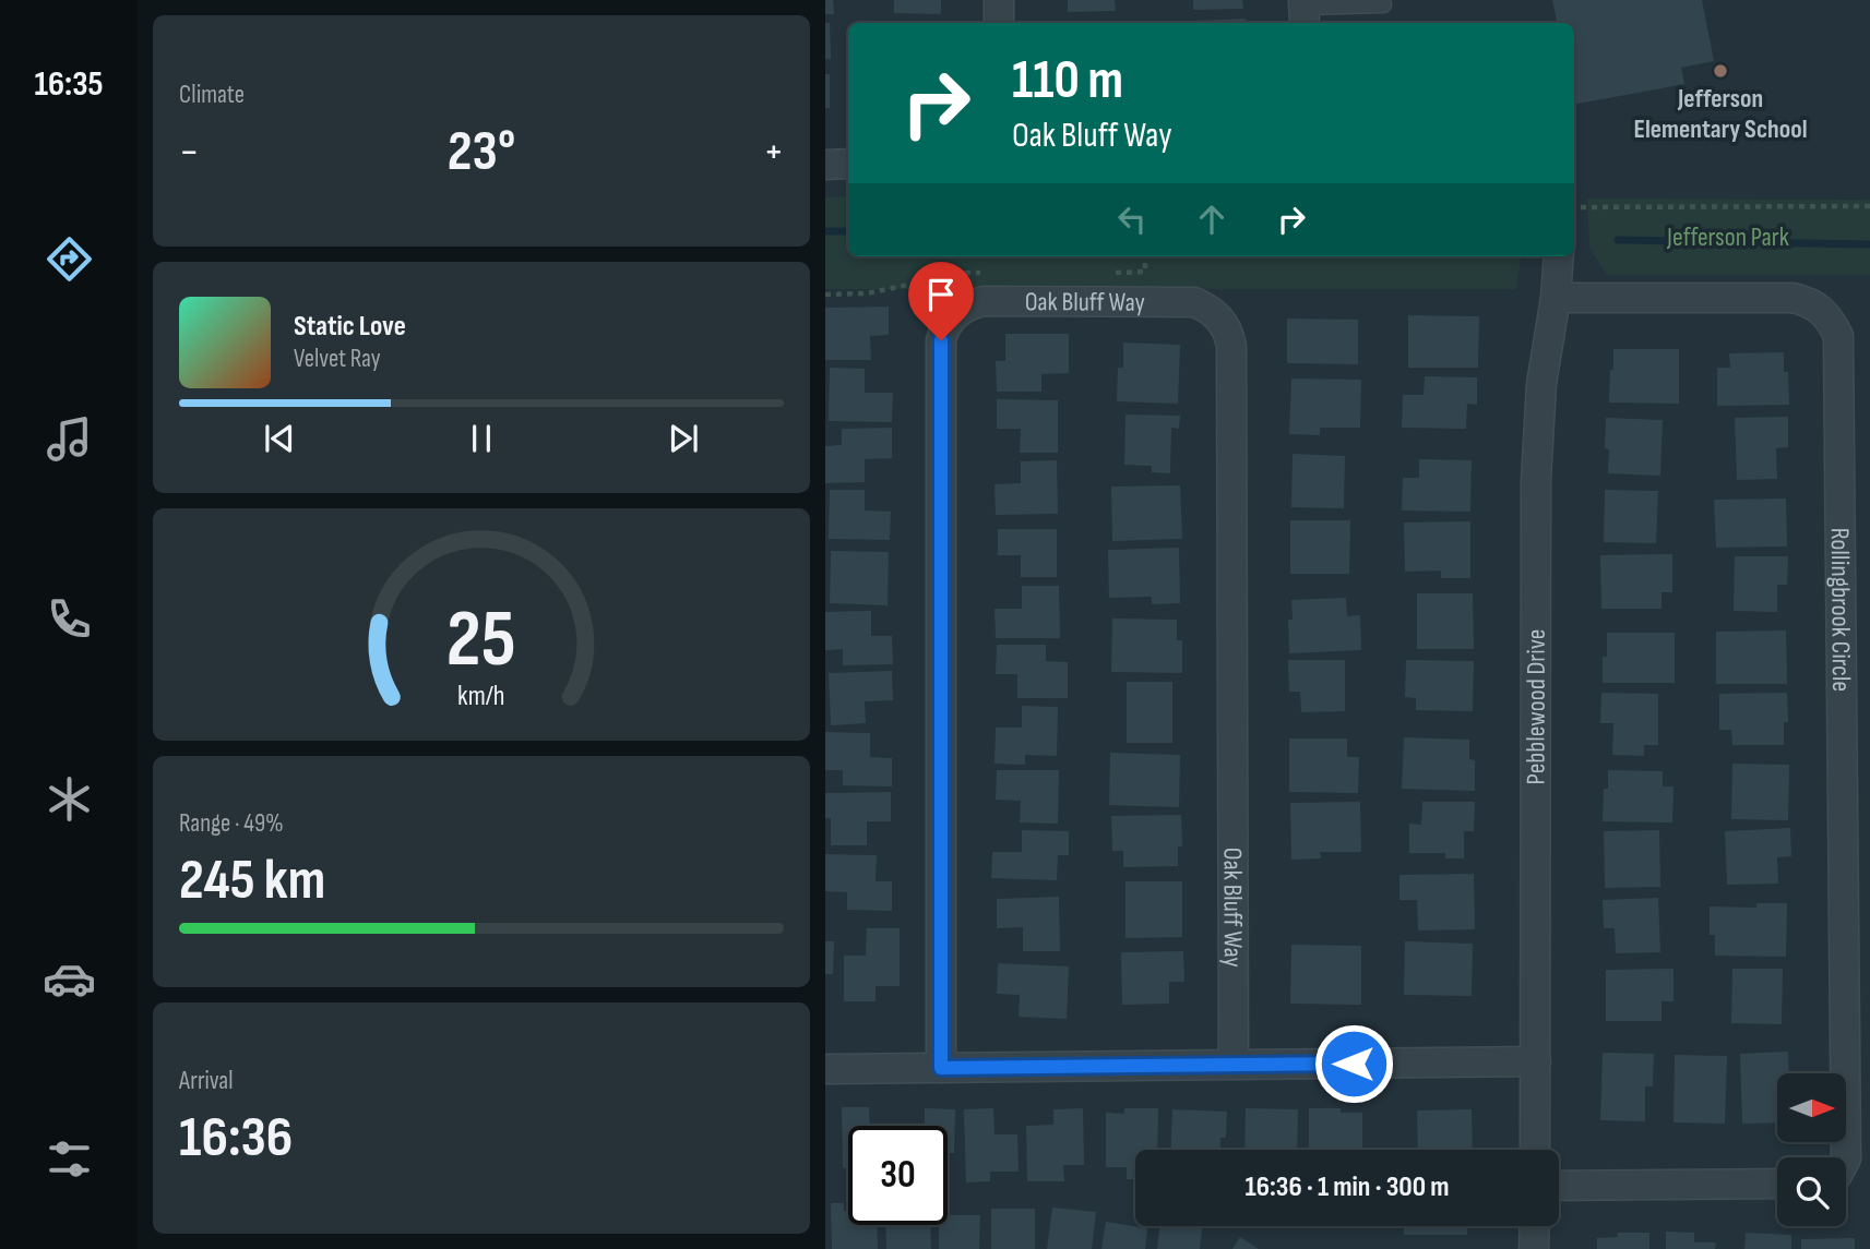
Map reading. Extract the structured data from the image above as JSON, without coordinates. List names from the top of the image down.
{
  "streets": {
    "street": ["Oak Bluff Way", "Rollingbrook Circle", "Pebblewood Drive"]
  },
  "crossings": [
    ["Rollingbrook Circle", "Pebblewood Drive"]
  ],
  "parks": ["Jefferson Park"],
  "places": ["Jefferson Elementary School"],
  "north": "right",
  "page": {
    "tabs": "16:35",
    "tile": [
      "Climate",
      ["Range · 49%", "245 km"],
      ["Arrival", "16:36"]
    ],
    "turn": ["110 m", "Oak Bluff Way"],
    "heat": ["−", "23°", "+"],
    "song": ["Static Love", "Velvet Ray"],
    "limit": "30",
    "trip": "16:36 · 1 min · 300 m",
    "gauge": ["25", "km/h"]
  }
}
